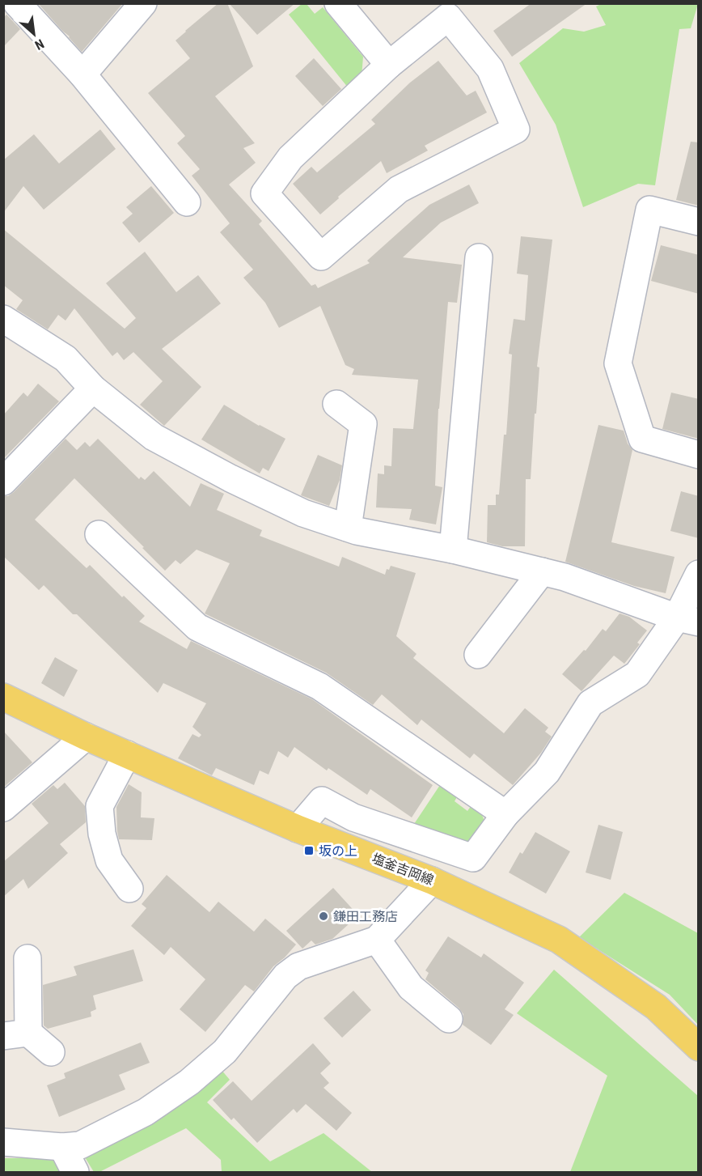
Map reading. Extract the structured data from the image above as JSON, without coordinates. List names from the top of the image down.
{
  "streets": {
    "main road": ["塩釜吉岡線"]
  },
  "places": {
    "transit": ["坂の上"],
    "other": ["鎌田工務店"]
  },
  "north": "bottom right"
}
